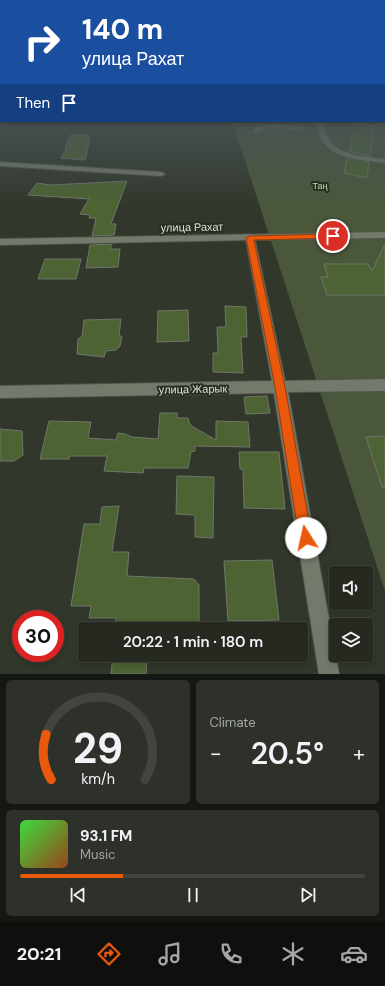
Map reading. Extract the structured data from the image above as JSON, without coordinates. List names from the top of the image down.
{
  "streets": {
    "street": ["улица Рахат", "улица Жарык"]
  },
  "parks": ["Таң"],
  "page": {
    "turn": ["140 m", "улица Рахат"],
    "then": "Then",
    "limit": "30",
    "trip": "20:22 · 1 min · 180 m",
    "tile": "Climate",
    "heat": ["−", "20.5°", "+"],
    "song": ["93.1 FM", "Music"],
    "tabs": "20:21",
    "gauge": ["29", "km/h"]
  }
}
